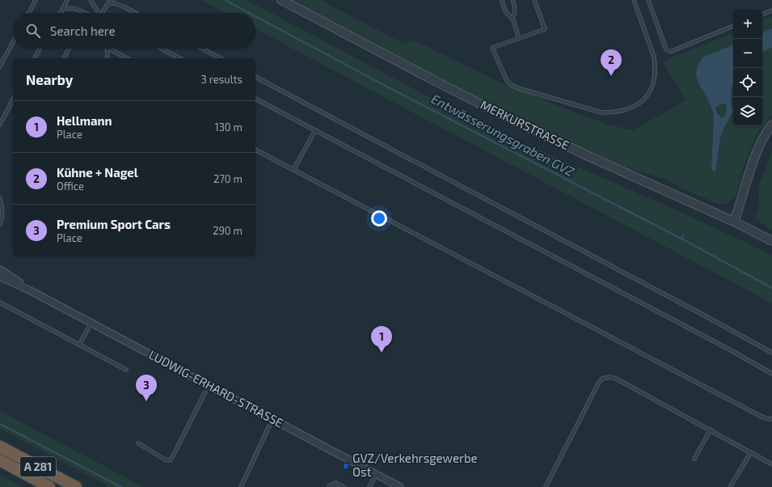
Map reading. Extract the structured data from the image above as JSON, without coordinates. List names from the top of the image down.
{
  "streets": {
    "highway": ["A 281"],
    "street": ["MERKURSTRASSE", "LUDWIG-ERHARD-STRASSE"]
  },
  "water": ["Entwässerungsgraben GVZ"],
  "places": {
    "transit": ["GVZ/Verkehrsgewerbe Ost"]
  },
  "page": {
    "map_buttons": ["+", "−"],
    "search": "Search here",
    "pins": ["2", "1", "3"],
    "heading": ["Nearby", "3 results"],
    "list": [
      {
        "mark": "1",
        "name": "Hellmann",
        "note": "Place",
        "value": "130 m"
      },
      {
        "mark": "2",
        "name": "Kühne + Nagel",
        "note": "Office",
        "value": "270 m"
      },
      {
        "mark": "3",
        "name": "Premium Sport Cars",
        "note": "Place",
        "value": "290 m"
      }
    ]
  }
}
